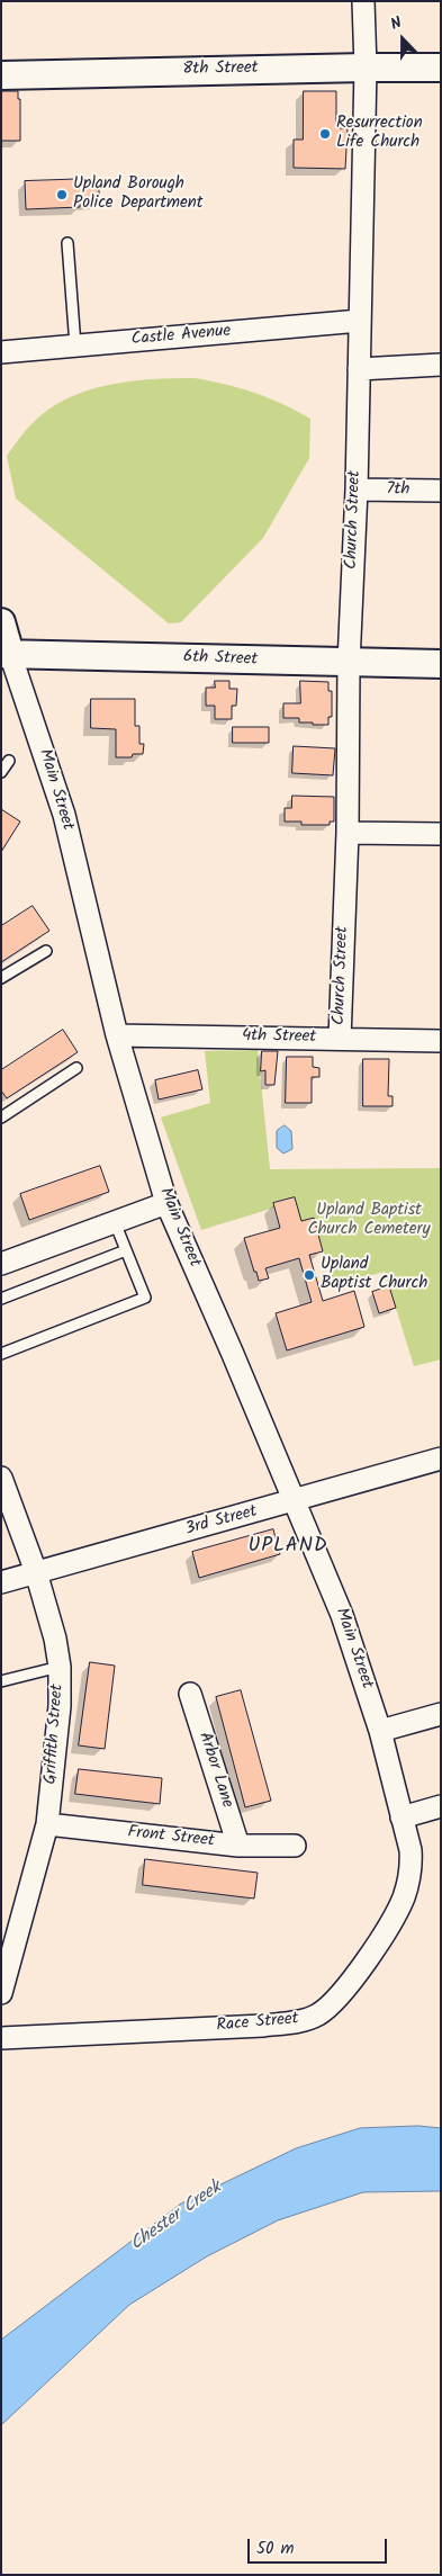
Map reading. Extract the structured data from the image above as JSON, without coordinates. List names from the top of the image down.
{
  "streets": {
    "street": [
      "8th Street",
      "Castle Avenue",
      "7th",
      "Church Street",
      "6th Street",
      "Main Street",
      "4th Street",
      "3rd Street",
      "Griffith Street",
      "Arbor Lane",
      "Front Street",
      "Race Street"
    ]
  },
  "crossings": [
    ["8th Street", "Church Street"],
    ["Castle Avenue", "Church Street"],
    ["7th", "Church Street"],
    ["Church Street", "6th Street"],
    ["Church Street", "4th Street"],
    ["6th Street", "Main Street"],
    ["Main Street", "4th Street"],
    ["Main Street", "3rd Street"],
    ["Main Street", "Race Street"],
    ["3rd Street", "Griffith Street"],
    ["Griffith Street", "Front Street"],
    ["Arbor Lane", "Front Street"]
  ],
  "districts": ["UPLAND"],
  "water": ["Chester Creek"],
  "parks": ["Upland Baptist Church Cemetery"],
  "places": ["Resurrection Life Church", "Upland Borough Police Department", "Upland Baptist Church"],
  "scale_bar": "50 m",
  "north": "top"
}
